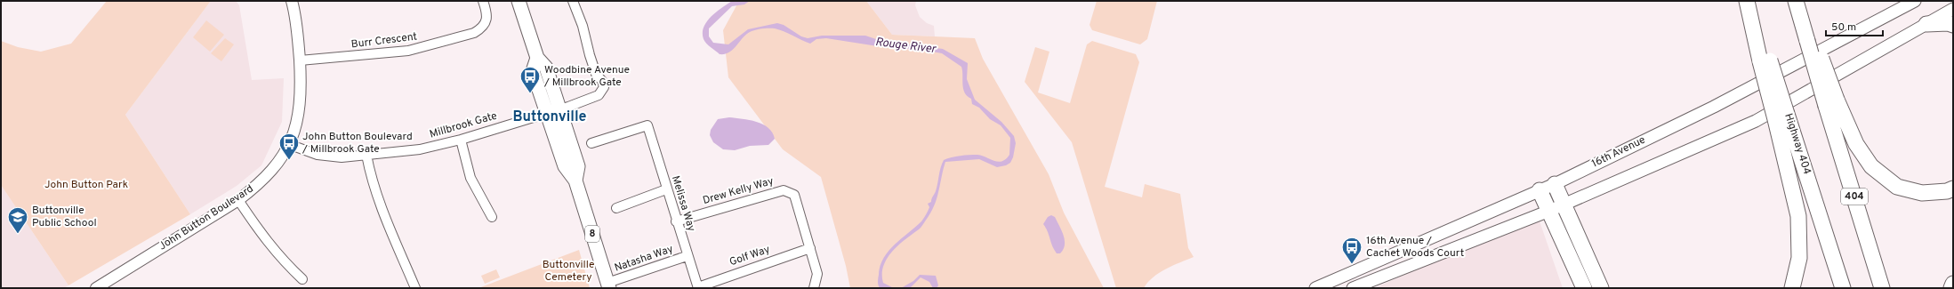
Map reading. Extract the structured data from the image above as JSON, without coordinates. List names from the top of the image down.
{
  "streets": {
    "highway": ["Highway 404", "404"],
    "main road": ["16th Avenue", "8"],
    "street": [
      "Burr Crescent",
      "Millbrook Gate",
      "Drew Kelly Way",
      "Melissa Way",
      "John Button Boulevard",
      "Golf Way",
      "Natasha Way"
    ]
  },
  "crossings": [
    ["Burr Crescent", "John Button Boulevard"],
    ["Millbrook Gate", "John Button Boulevard"],
    ["Millbrook Gate", "8"],
    ["Drew Kelly Way", "Melissa Way"],
    ["Drew Kelly Way", "Golf Way"],
    ["Melissa Way", "Golf Way"],
    ["Melissa Way", "Natasha Way"],
    ["8", "Natasha Way"]
  ],
  "districts": ["Buttonville"],
  "water": ["Rouge River"],
  "parks": ["John Button Park", "Buttonville Cemetery"],
  "places": {
    "bus stop": ["Woodbine Avenue / Millbrook Gate", "John Button Boulevard / Millbrook Gate", "16th Avenue / Cachet Woods Court"],
    "school or university": ["Buttonville Public School"]
  },
  "scale_bar": "50 m"
}
